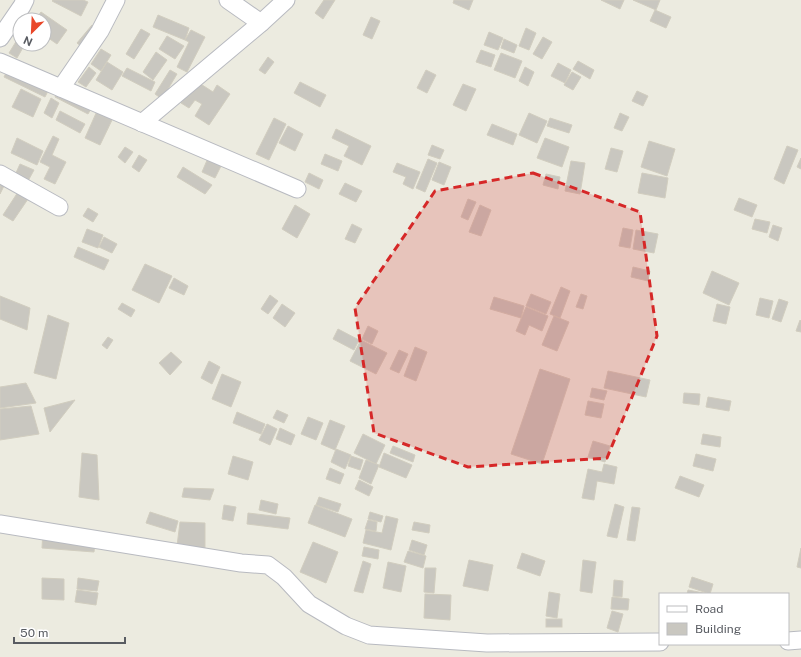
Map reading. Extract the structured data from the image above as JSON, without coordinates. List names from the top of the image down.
{
  "legend": ["Road", "Building"],
  "scale_bar": "50 m",
  "north": "bottom left"
}
